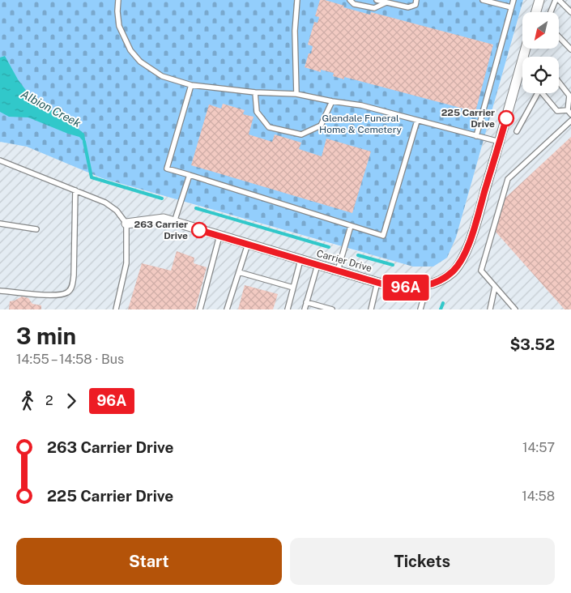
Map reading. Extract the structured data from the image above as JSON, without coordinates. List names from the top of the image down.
{
  "streets": {
    "street": ["Carrier Drive"]
  },
  "water": ["Albion Creek"],
  "parks": ["Glendale Funeral Home & Cemetery"],
  "places": ["225 Carrier Drive", "263 Carrier Drive"],
  "lines": ["bus line 96A"],
  "north": "bottom left",
  "page": {
    "on_map": "96A",
    "heading": ["3 min", "14:55 – 14:58 · Bus", "$3.52"],
    "legs": ["2", "96A"],
    "list": [
      {
        "name": "263 Carrier Drive",
        "value": "14:57"
      },
      {
        "name": "225 Carrier Drive",
        "value": "14:58"
      }
    ],
    "buttons": ["Start", "Tickets"]
  }
}
